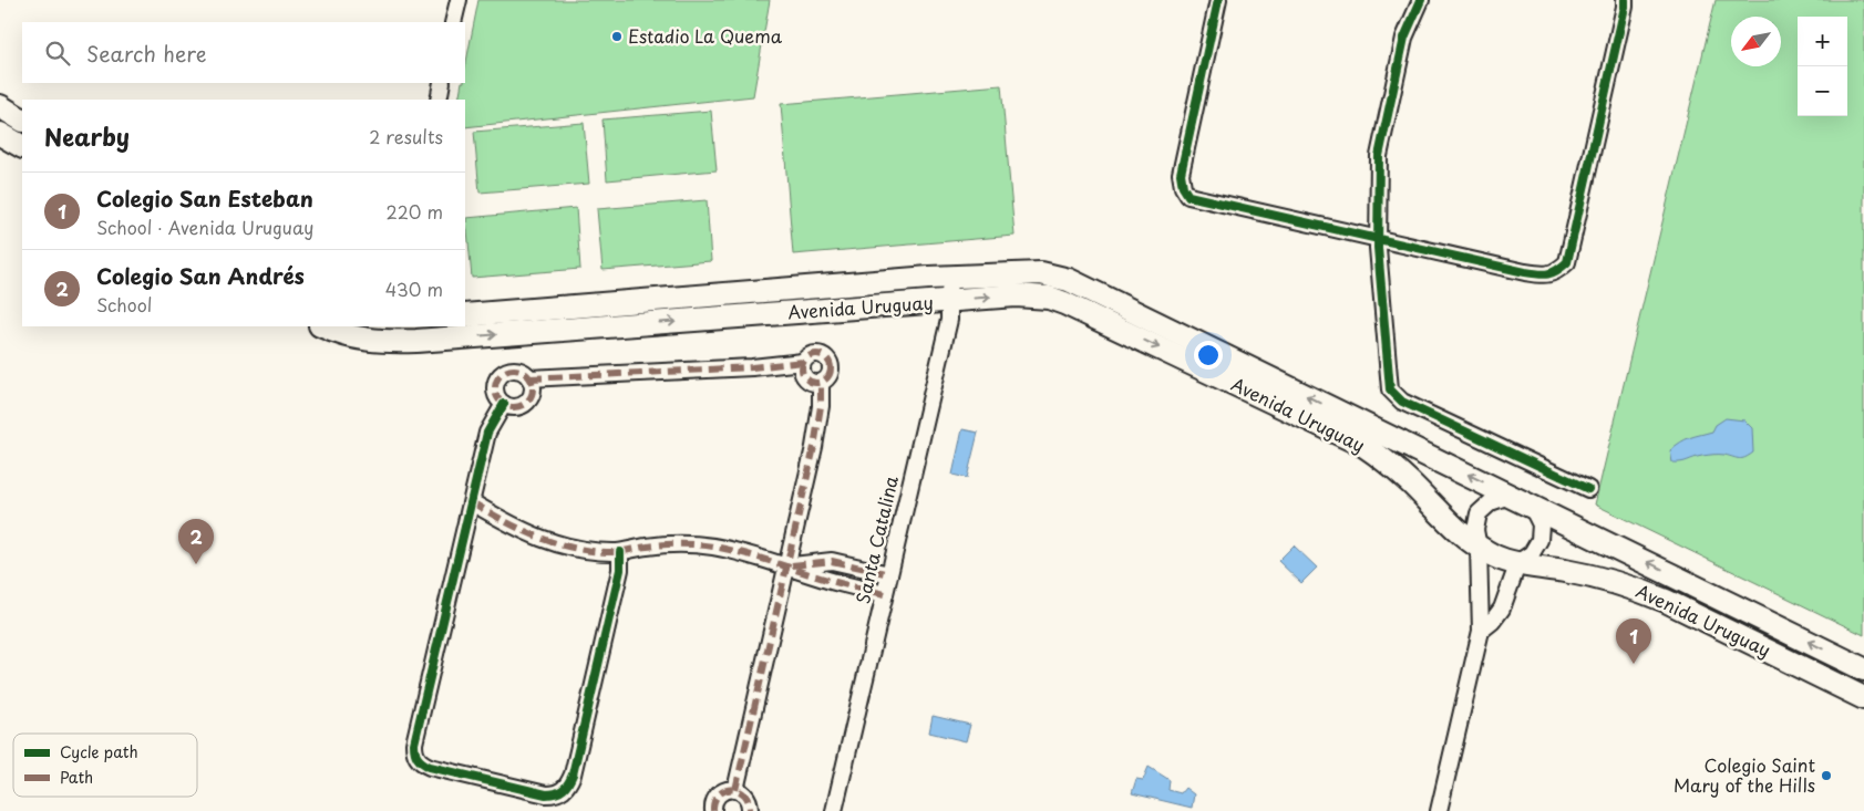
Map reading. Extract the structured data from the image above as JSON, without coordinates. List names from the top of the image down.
{
  "streets": {
    "main road": ["Avenida Uruguay"],
    "street": ["Santa Catalina"]
  },
  "crossings": [
    ["Avenida Uruguay", "Santa Catalina"]
  ],
  "places": ["Estadio La Quema", "Colegio Saint Mary of the Hills"],
  "legend": ["Cycle path", "Path"],
  "north": "bottom left",
  "page": {
    "map_buttons": ["+", "−"],
    "search": "Search here",
    "heading": ["Nearby", "2 results"],
    "list": [
      {
        "mark": "1",
        "name": "Colegio San Esteban",
        "note": "School · Avenida Uruguay",
        "value": "220 m"
      },
      {
        "mark": "2",
        "name": "Colegio San Andrés",
        "note": "School",
        "value": "430 m"
      }
    ],
    "pins": ["2", "1"]
  }
}
